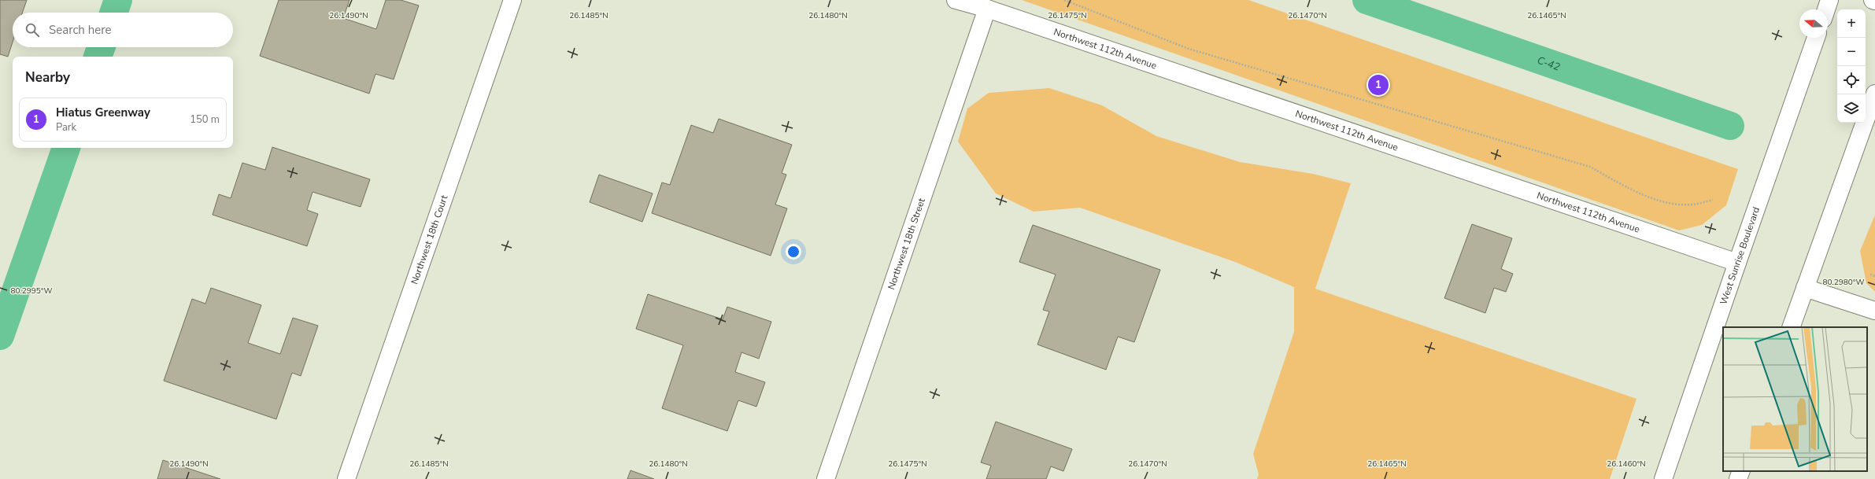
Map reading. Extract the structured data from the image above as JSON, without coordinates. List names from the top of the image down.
{
  "streets": {
    "main road": [
      "Northwest 112th Avenue",
      "Northwest 18th Court",
      "Northwest 18th Street",
      "West Sunrise Boulevard"
    ]
  },
  "crossings": [
    ["Northwest 112th Avenue", "Northwest 18th Street"],
    ["Northwest 112th Avenue", "West Sunrise Boulevard"]
  ],
  "water": ["C-42"],
  "north": "left",
  "page": {
    "map_buttons": ["+", "−"],
    "search": "Search here",
    "heading": "Nearby",
    "pins": "1",
    "list": [
      {
        "mark": "1",
        "name": "Hiatus Greenway",
        "note": "Park",
        "value": "150 m"
      }
    ]
  },
  "coordinates": [
    "26.1490°N",
    "26.1485°N",
    "26.1480°N",
    "26.1475°N",
    "26.1470°N",
    "26.1465°N",
    "80.2980°W",
    "80.2995°W",
    "26.1460°N"
  ]
}
